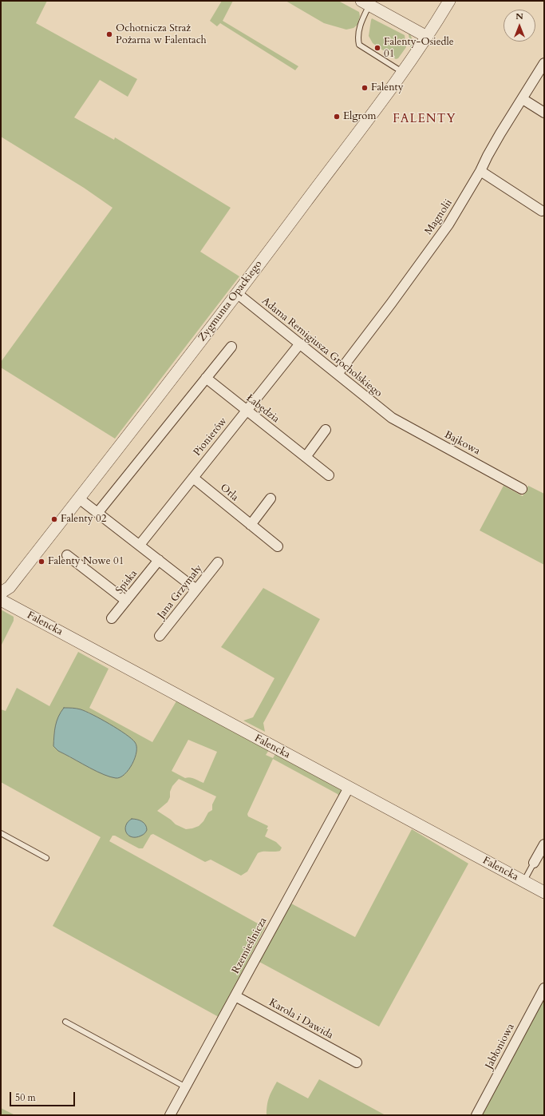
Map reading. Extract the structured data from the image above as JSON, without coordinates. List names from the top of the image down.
{
  "streets": {
    "street": [
      "Magnolii",
      "Zygmunta Opackiego",
      "Adama Remigiusza Grocholskiego",
      "Łabędzia",
      "Pionierów",
      "Bajkowa",
      "Orla",
      "Spiska",
      "Jana Grzymały",
      "Falencka",
      "Rzemieślnicza",
      "Karola i Dawida",
      "Jabłoniowa"
    ]
  },
  "crossings": [
    ["Magnolii", "Adama Remigiusza Grocholskiego"],
    ["Zygmunta Opackiego", "Adama Remigiusza Grocholskiego"],
    ["Adama Remigiusza Grocholskiego", "Pionierów"],
    ["Adama Remigiusza Grocholskiego", "Bajkowa"],
    ["Łabędzia", "Pionierów"],
    ["Pionierów", "Orla"],
    ["Falencka", "Rzemieślnicza"],
    ["Rzemieślnicza", "Karola i Dawida"]
  ],
  "districts": ["FALENTY"],
  "places": [
    "Ochotnicza Straż Pożarna w Falentach",
    "Falenty-Osiedle 01",
    "Falenty",
    "Elgrom",
    "Falenty 02",
    "Falenty Nowe 01"
  ],
  "scale_bar": "50 m",
  "north": "top"
}
